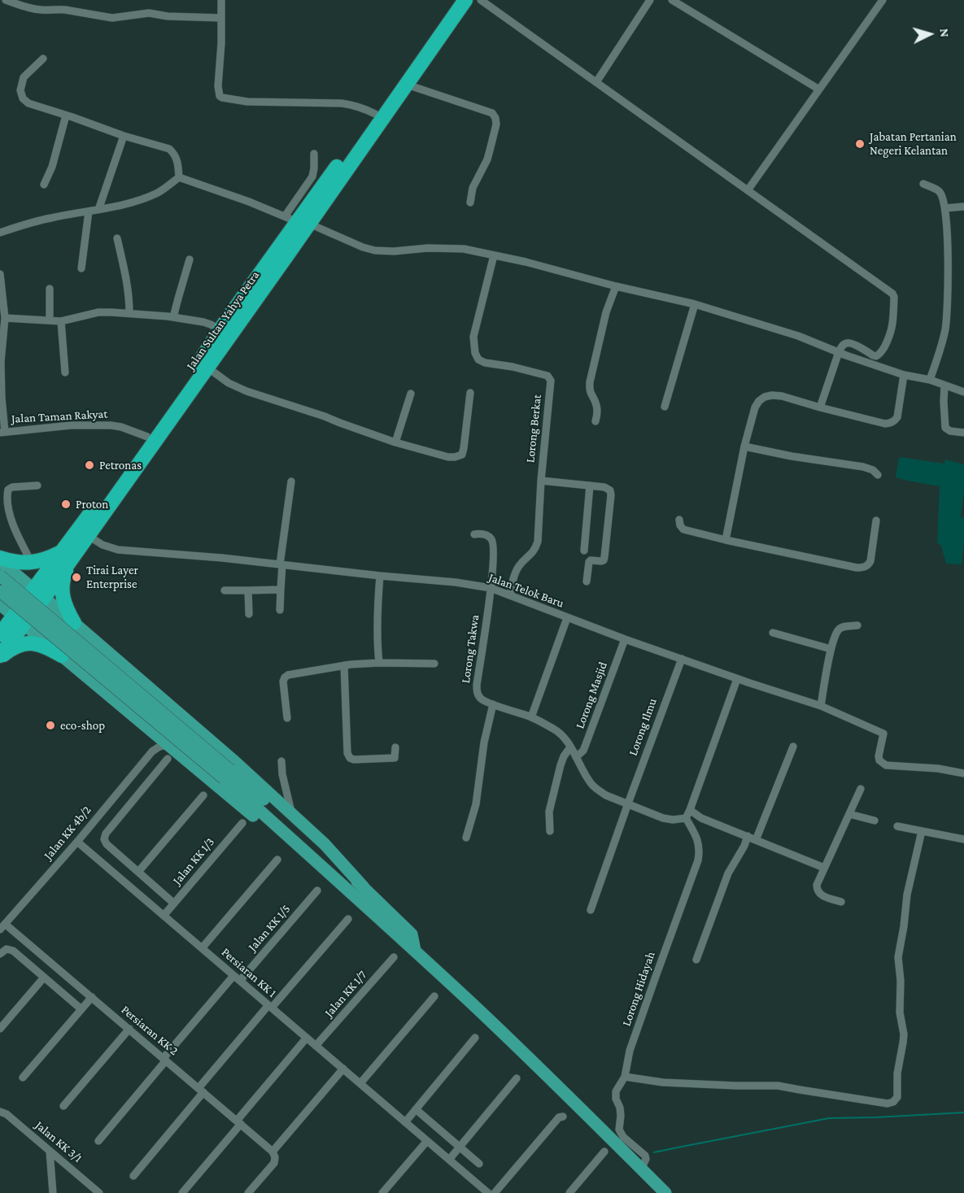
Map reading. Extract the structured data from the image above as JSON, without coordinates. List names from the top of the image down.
{
  "streets": {
    "highway": ["Jalan Sultan Yahya Petra"],
    "street": [
      "Jalan Taman Rakyat",
      "Lorong Berkat",
      "Jalan Telok Baru",
      "Lorong Takwa",
      "Lorong Masjid",
      "Lorong Ilmu",
      "Jalan KK 4b/2",
      "Jalan KK 1/3",
      "Jalan KK 1/5",
      "Persiaran KK 1",
      "Lorong Hidayah",
      "Jalan KK 1/7",
      "Persiaran KK 2",
      "Jalan KK 3/1"
    ]
  },
  "crossings": [
    ["Jalan Sultan Yahya Petra", "Jalan Taman Rakyat"],
    ["Jalan Sultan Yahya Petra", "Jalan Telok Baru"],
    ["Lorong Berkat", "Jalan Telok Baru"],
    ["Jalan Telok Baru", "Lorong Takwa"],
    ["Jalan Telok Baru", "Lorong Masjid"],
    ["Jalan Telok Baru", "Lorong Ilmu"],
    ["Jalan KK 4b/2", "Persiaran KK 1"],
    ["Jalan KK 4b/2", "Persiaran KK 2"],
    ["Jalan KK 1/3", "Persiaran KK 1"],
    ["Jalan KK 1/5", "Persiaran KK 1"],
    ["Jalan KK 1/5", "Persiaran KK 2"],
    ["Persiaran KK 1", "Jalan KK 1/7"]
  ],
  "places": [
    "Jabatan Pertanian Negeri Kelantan",
    "Petronas",
    "Proton",
    "Tirai Layer Enterprise",
    "eco-shop"
  ],
  "north": "right"
}
